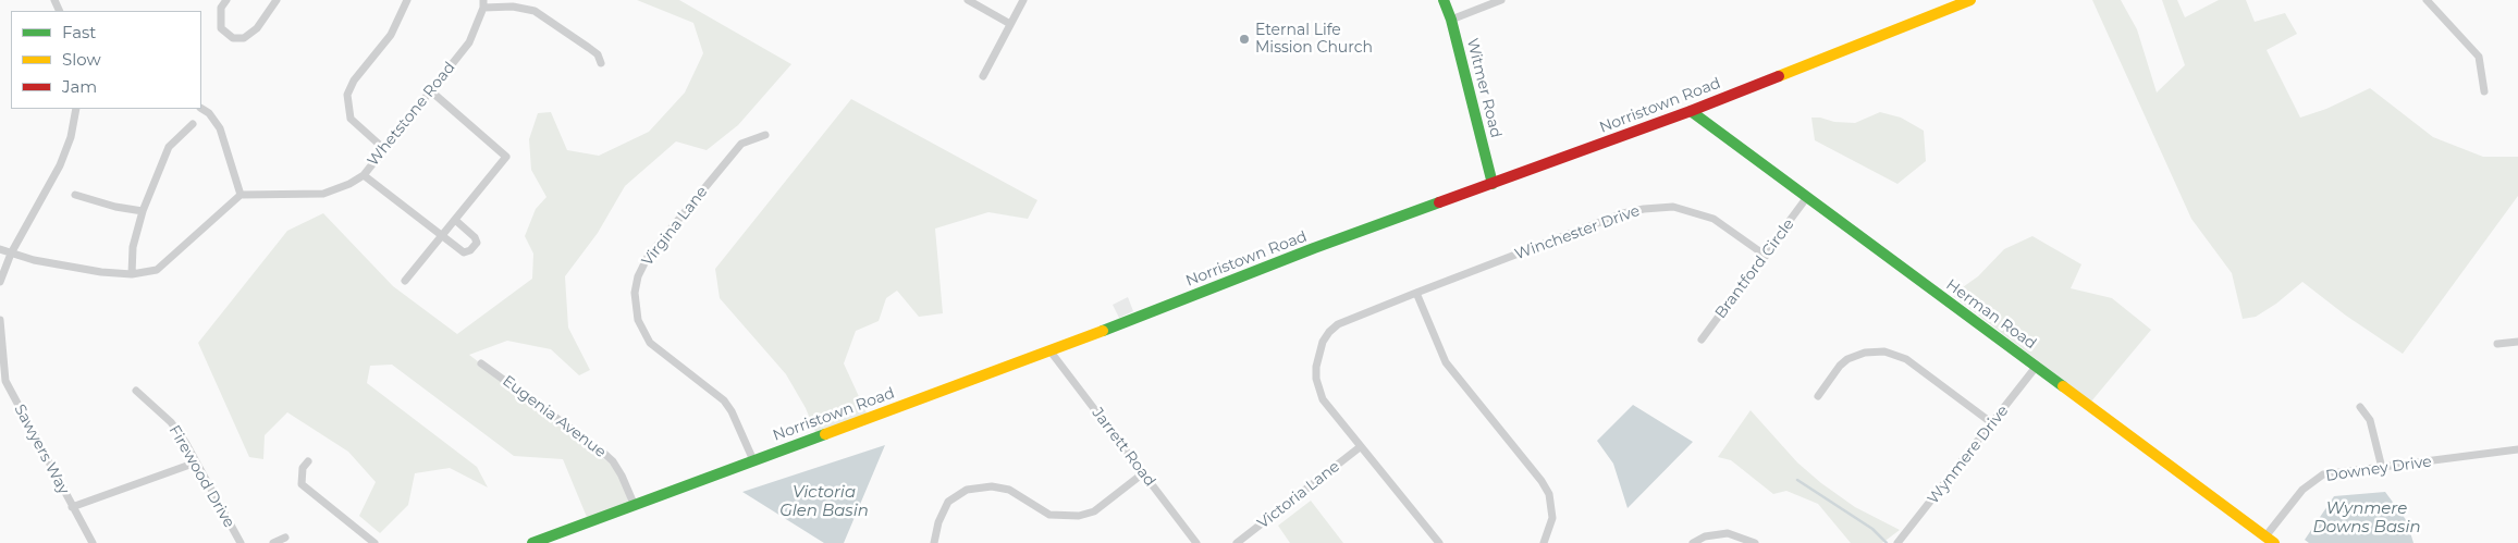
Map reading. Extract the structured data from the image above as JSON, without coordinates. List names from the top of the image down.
{
  "streets": {
    "main road": ["Witmer Road", "Norristown Road", "Herman Road"],
    "street": [
      "Whetstone Road",
      "Virgina Lane",
      "Winchester Drive",
      "Brantford Circle",
      "Eugenia Avenue",
      "Jarrett Road",
      "Sawyers Way",
      "Wynmere Drive",
      "Downey Drive",
      "Firewood Drive",
      "Victoria Lane"
    ]
  },
  "crossings": [
    ["Witmer Road", "Norristown Road"],
    ["Norristown Road", "Virgina Lane"],
    ["Norristown Road", "Herman Road"],
    ["Norristown Road", "Eugenia Avenue"],
    ["Norristown Road", "Jarrett Road"],
    ["Winchester Drive", "Brantford Circle"],
    ["Winchester Drive", "Victoria Lane"],
    ["Brantford Circle", "Herman Road"],
    ["Herman Road", "Wynmere Drive"],
    ["Herman Road", "Downey Drive"]
  ],
  "water": ["Victoria Glen Basin", "Wynmere Downs Basin"],
  "places": ["Eternal Life Mission Church"],
  "legend": ["Fast", "Slow", "Jam"]
}
